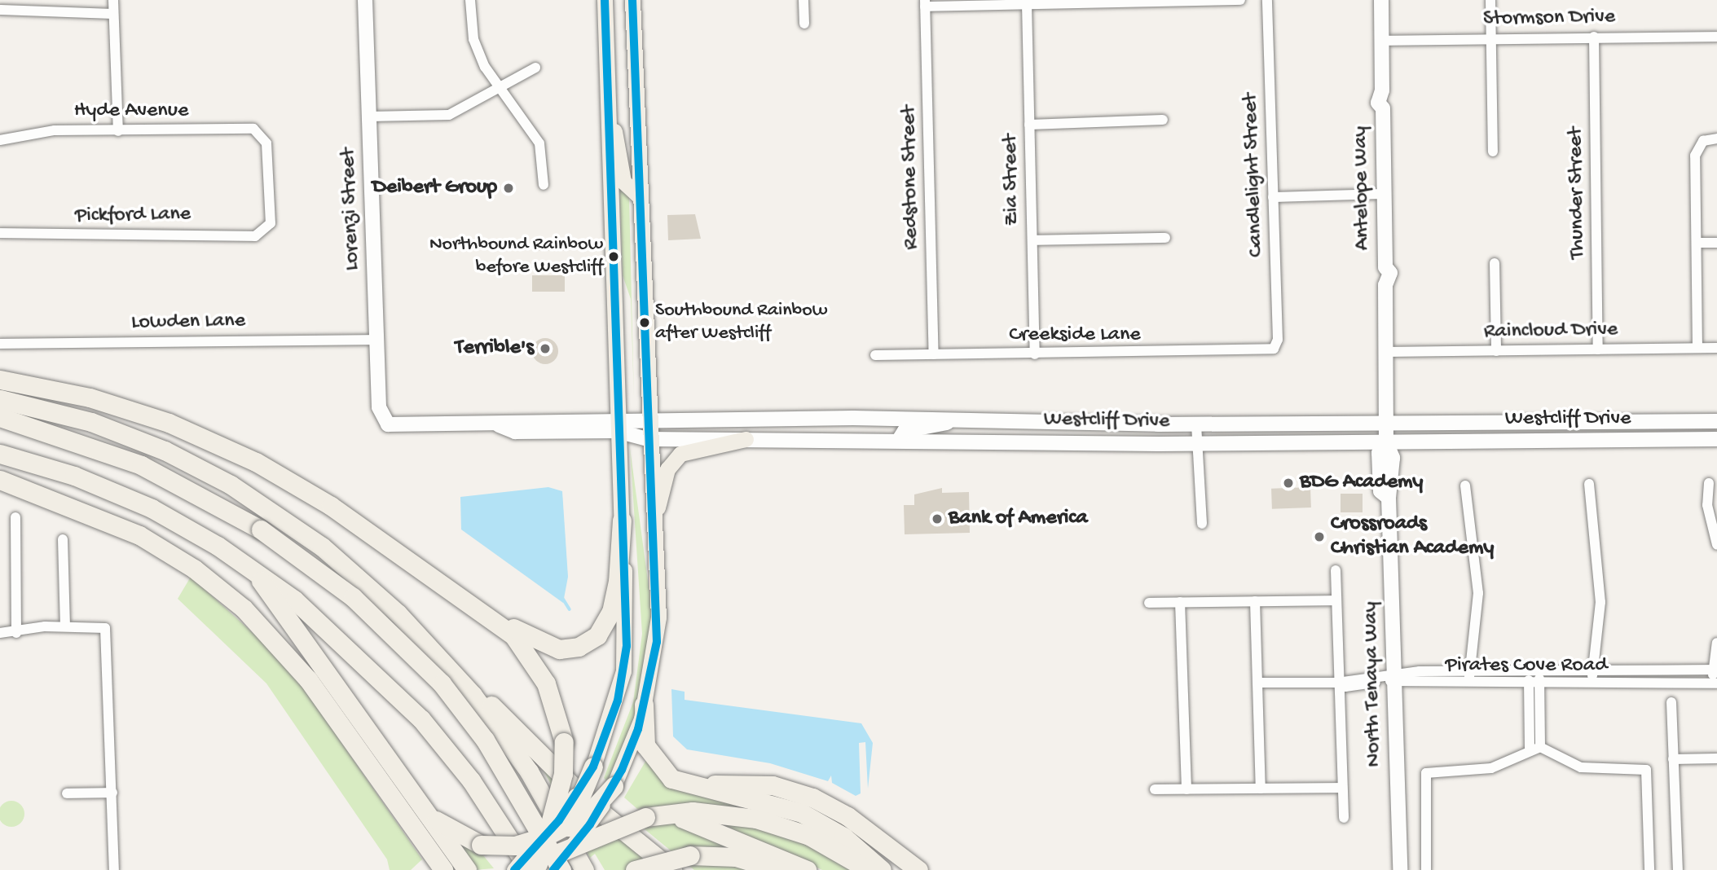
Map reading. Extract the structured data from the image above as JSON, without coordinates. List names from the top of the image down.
{
  "streets": {
    "main road": [
      "Antelope Way",
      "Lorenzi Street",
      "Westcliff Drive",
      "North Tenaya Way"
    ],
    "street": [
      "Stormson Drive",
      "Hyde Avenue",
      "Candlelight Street",
      "Redstone Street",
      "Zia Street",
      "Thunder Street",
      "Pickford Lane",
      "Lowden Lane",
      "Raincloud Drive",
      "Creekside Lane",
      "Pirates Cove Road"
    ]
  },
  "crossings": [
    ["Stormson Drive", "Antelope Way"],
    ["Stormson Drive", "Thunder Street"],
    ["Hyde Avenue", "Pickford Lane"],
    ["Candlelight Street", "Creekside Lane"],
    ["Redstone Street", "Creekside Lane"],
    ["Zia Street", "Creekside Lane"],
    ["Antelope Way", "Raincloud Drive"],
    ["Antelope Way", "Westcliff Drive"],
    ["Antelope Way", "North Tenaya Way"],
    ["Thunder Street", "Raincloud Drive"],
    ["Lorenzi Street", "Lowden Lane"],
    ["Lorenzi Street", "Westcliff Drive"],
    ["Westcliff Drive", "North Tenaya Way"],
    ["Pirates Cove Road", "North Tenaya Way"]
  ],
  "places": [
    "Deibert Group",
    "Northbound Rainbow before Westcliff",
    "Southbound Rainbow after Westcliff",
    "Terrible's",
    "BDG Academy",
    "Bank of America",
    "Crossroads Christian Academy"
  ]
}
